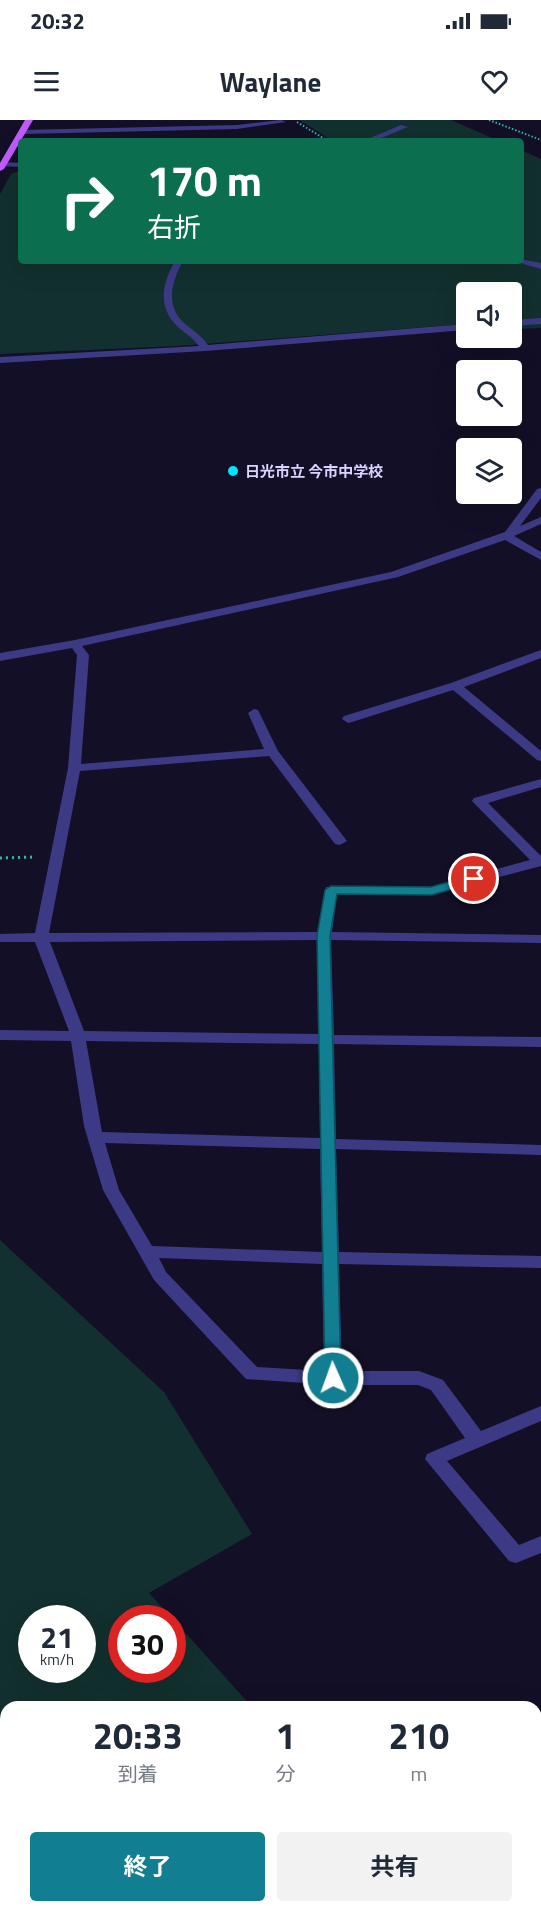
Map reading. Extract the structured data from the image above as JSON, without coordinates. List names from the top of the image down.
{
  "places": ["日光市立 今市中学校"],
  "page": {
    "status": "20:32",
    "header": "Waylane",
    "turn": ["170 m", "右折"],
    "speed": "21 km/h",
    "limit": "30",
    "eta": [
      "20:33",
      "到着",
      "1",
      "分",
      "210",
      "m"
    ],
    "buttons": ["終了", "共有"]
  }
}
